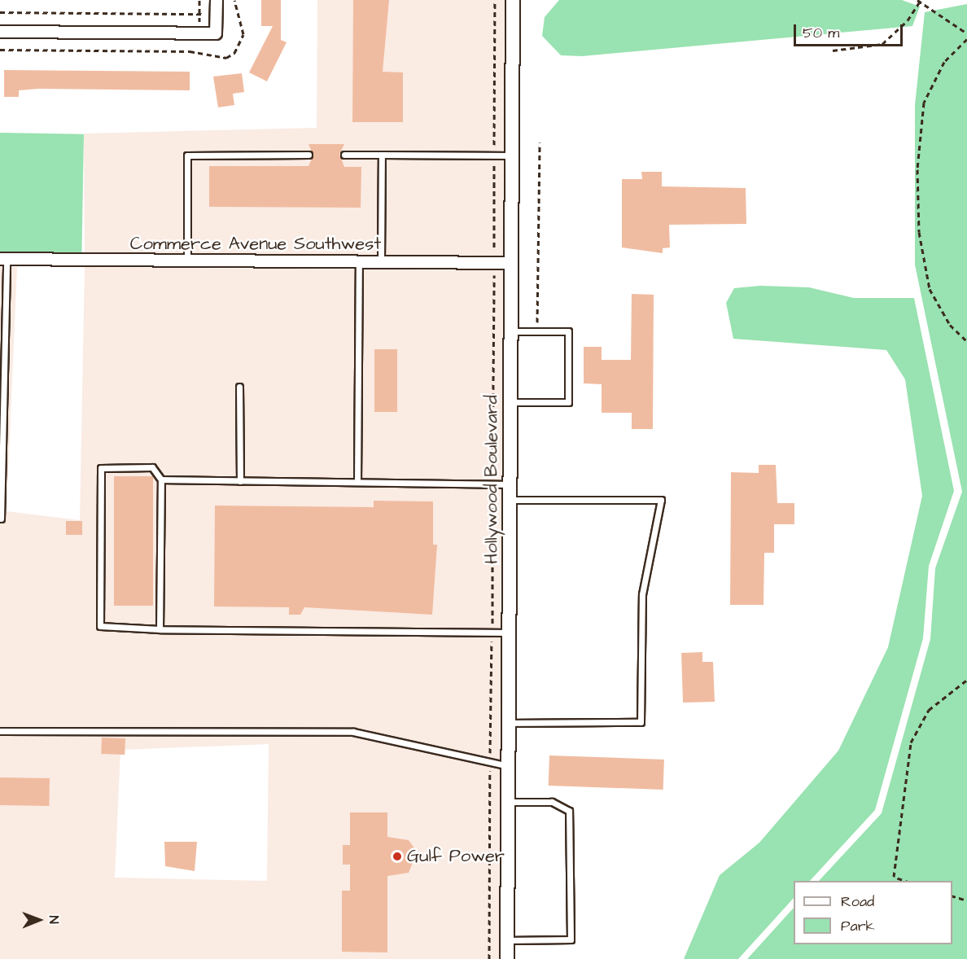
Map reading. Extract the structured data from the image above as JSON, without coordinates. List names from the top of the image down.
{
  "streets": {
    "street": ["Commerce Avenue Southwest", "Hollywood Boulevard"]
  },
  "crossings": [
    ["Commerce Avenue Southwest", "Hollywood Boulevard"]
  ],
  "places": ["Gulf Power"],
  "legend": ["Road", "Park"],
  "scale_bar": "50 m",
  "north": "right"
}
